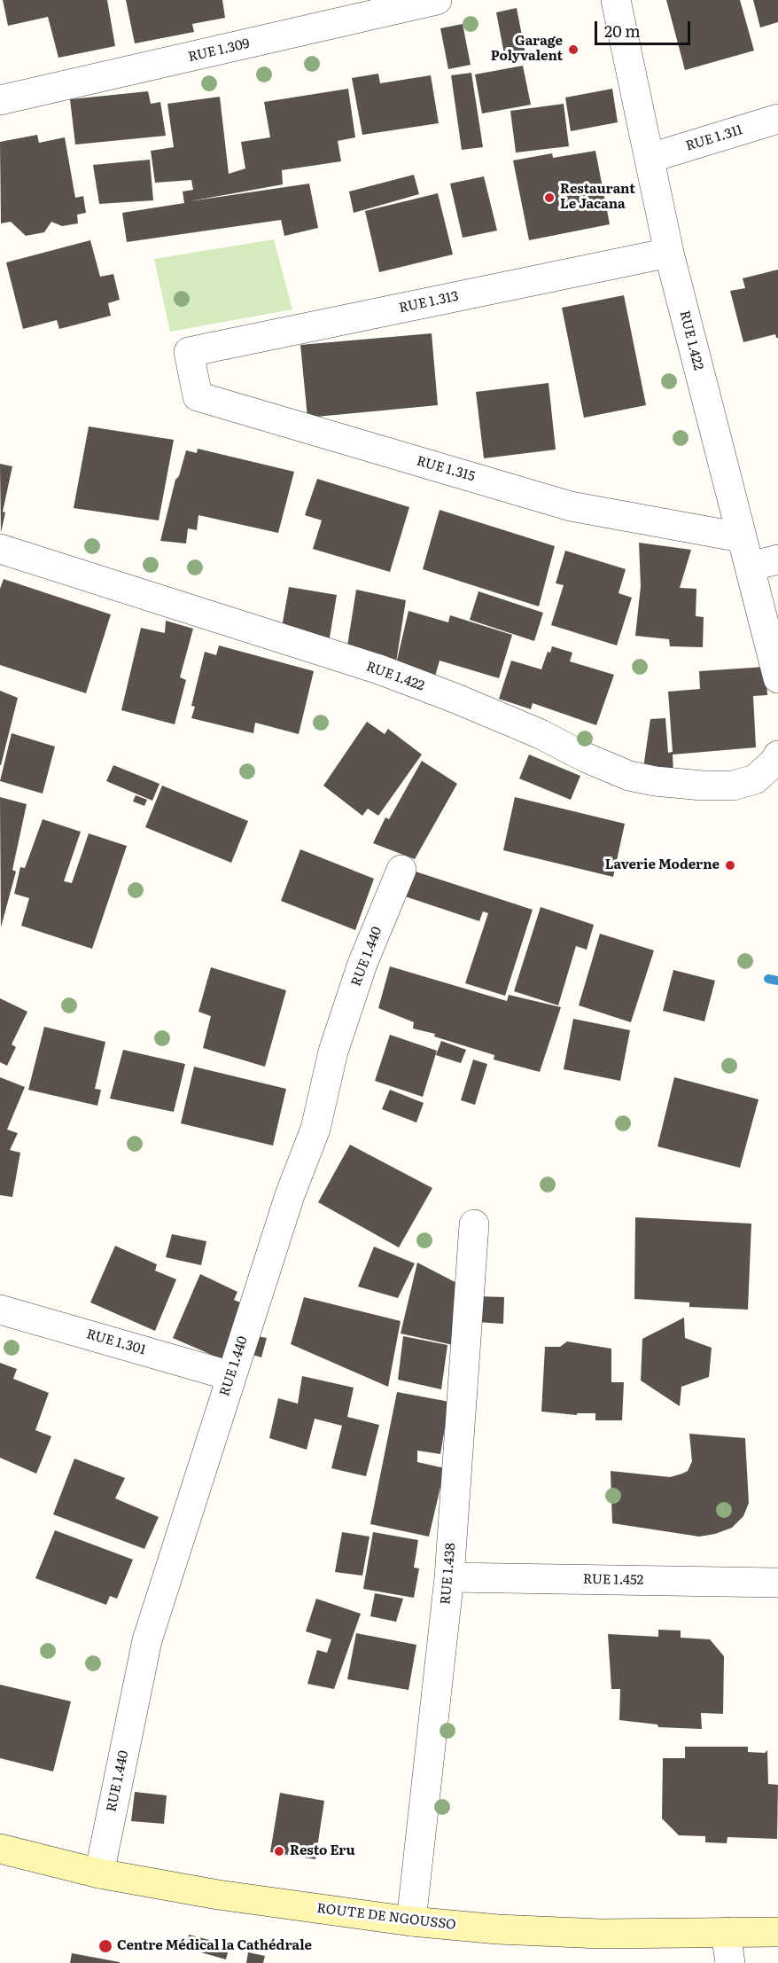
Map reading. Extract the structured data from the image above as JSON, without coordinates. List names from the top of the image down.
{
  "streets": {
    "main road": ["ROUTE DE NGOUSSO"],
    "street": [
      "RUE 1.309",
      "RUE 1.311",
      "RUE 1.313",
      "RUE 1.422",
      "RUE 1.315",
      "RUE 1.440",
      "RUE 1.301",
      "RUE 1.438",
      "RUE 1.452"
    ]
  },
  "crossings": [
    ["RUE 1.311", "RUE 1.422"],
    ["RUE 1.313", "RUE 1.422"],
    ["RUE 1.313", "RUE 1.315"],
    ["RUE 1.422", "RUE 1.315"],
    ["RUE 1.440", "RUE 1.301"],
    ["RUE 1.440", "ROUTE DE NGOUSSO"],
    ["RUE 1.438", "RUE 1.452"],
    ["RUE 1.438", "ROUTE DE NGOUSSO"]
  ],
  "places": [
    "Garage Polyvalent",
    "Restaurant Le Jacana",
    "Laverie Moderne",
    "Resto Eru",
    "Centre Médical la Cathédrale"
  ],
  "scale_bar": "20 m"
}
